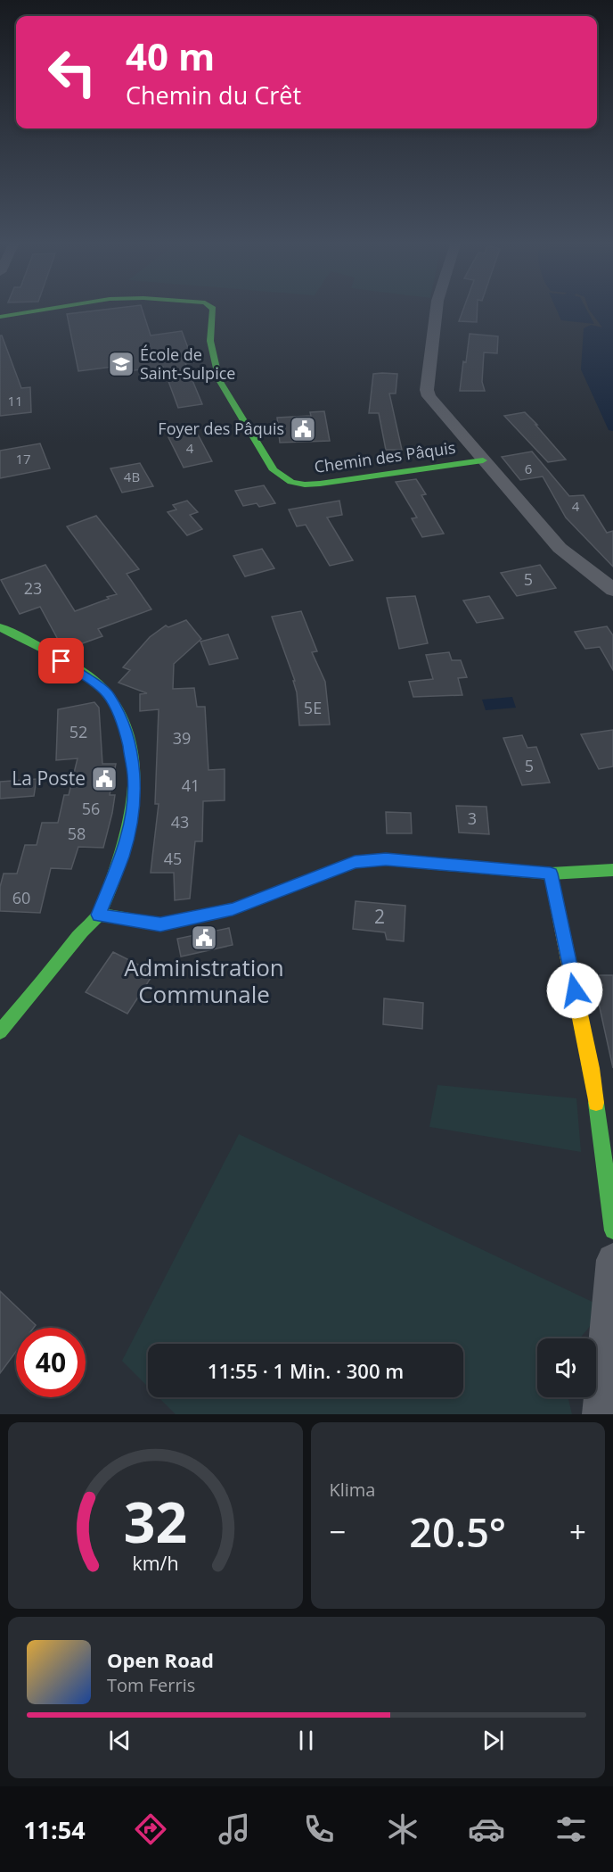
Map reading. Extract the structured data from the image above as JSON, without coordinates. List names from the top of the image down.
{
  "streets": {
    "street": ["Chemin des Pâquis"]
  },
  "places": {
    "school or university": ["École de Saint-Sulpice"],
    "public building": ["Foyer des Pâquis", "La Poste", "Administration Communale"]
  },
  "house_numbers": [
    "11",
    "4",
    "17",
    "6",
    "4B",
    "4",
    "5",
    "23",
    "5E",
    "52",
    "39",
    "5",
    "41",
    "56",
    "3",
    "43",
    "58",
    "45",
    "60",
    "2"
  ],
  "page": {
    "turn": ["40 m", "Chemin du Crêt"],
    "limit": "40",
    "trip": "11:55 · 1 Min. · 300 m",
    "tile": "Klima",
    "heat": ["−", "20.5°", "+"],
    "song": ["Open Road", "Tom Ferris"],
    "tabs": "11:54",
    "gauge": ["32", "km/h"]
  }
}
